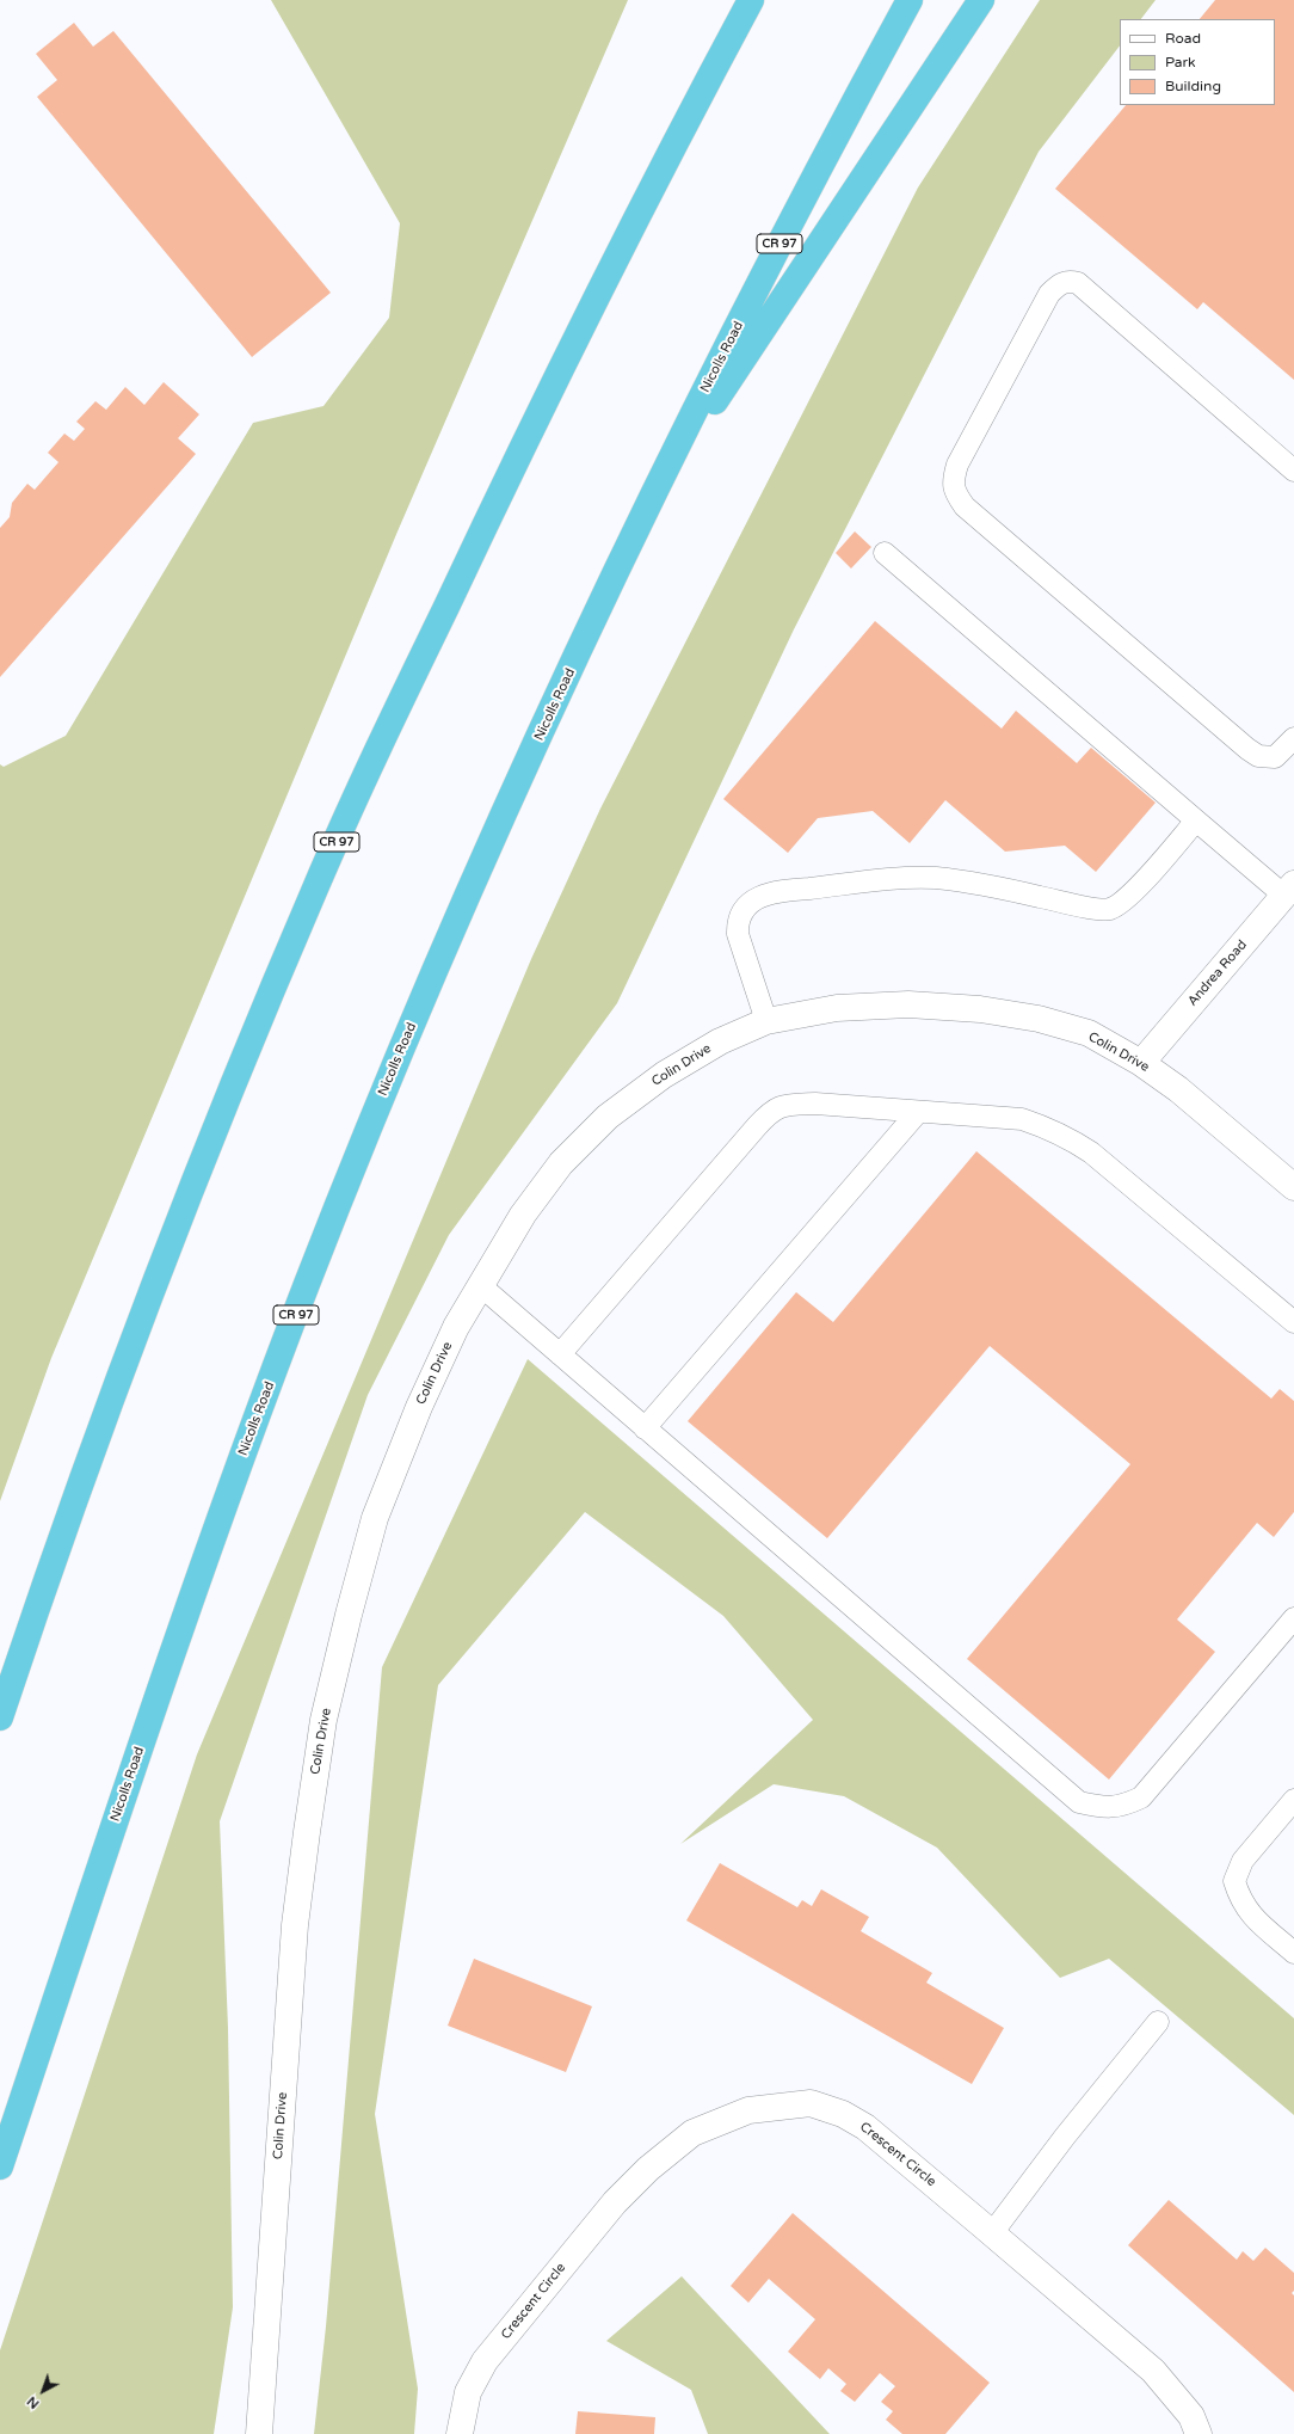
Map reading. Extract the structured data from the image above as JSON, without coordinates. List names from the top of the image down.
{
  "streets": {
    "highway": ["CR 97", "Nicolls Road"],
    "street": ["Andrea Road", "Colin Drive", "Crescent Circle"]
  },
  "crossings": [
    ["Andrea Road", "Colin Drive"]
  ],
  "legend": ["Road", "Park", "Building"],
  "north": "bottom left"
}
